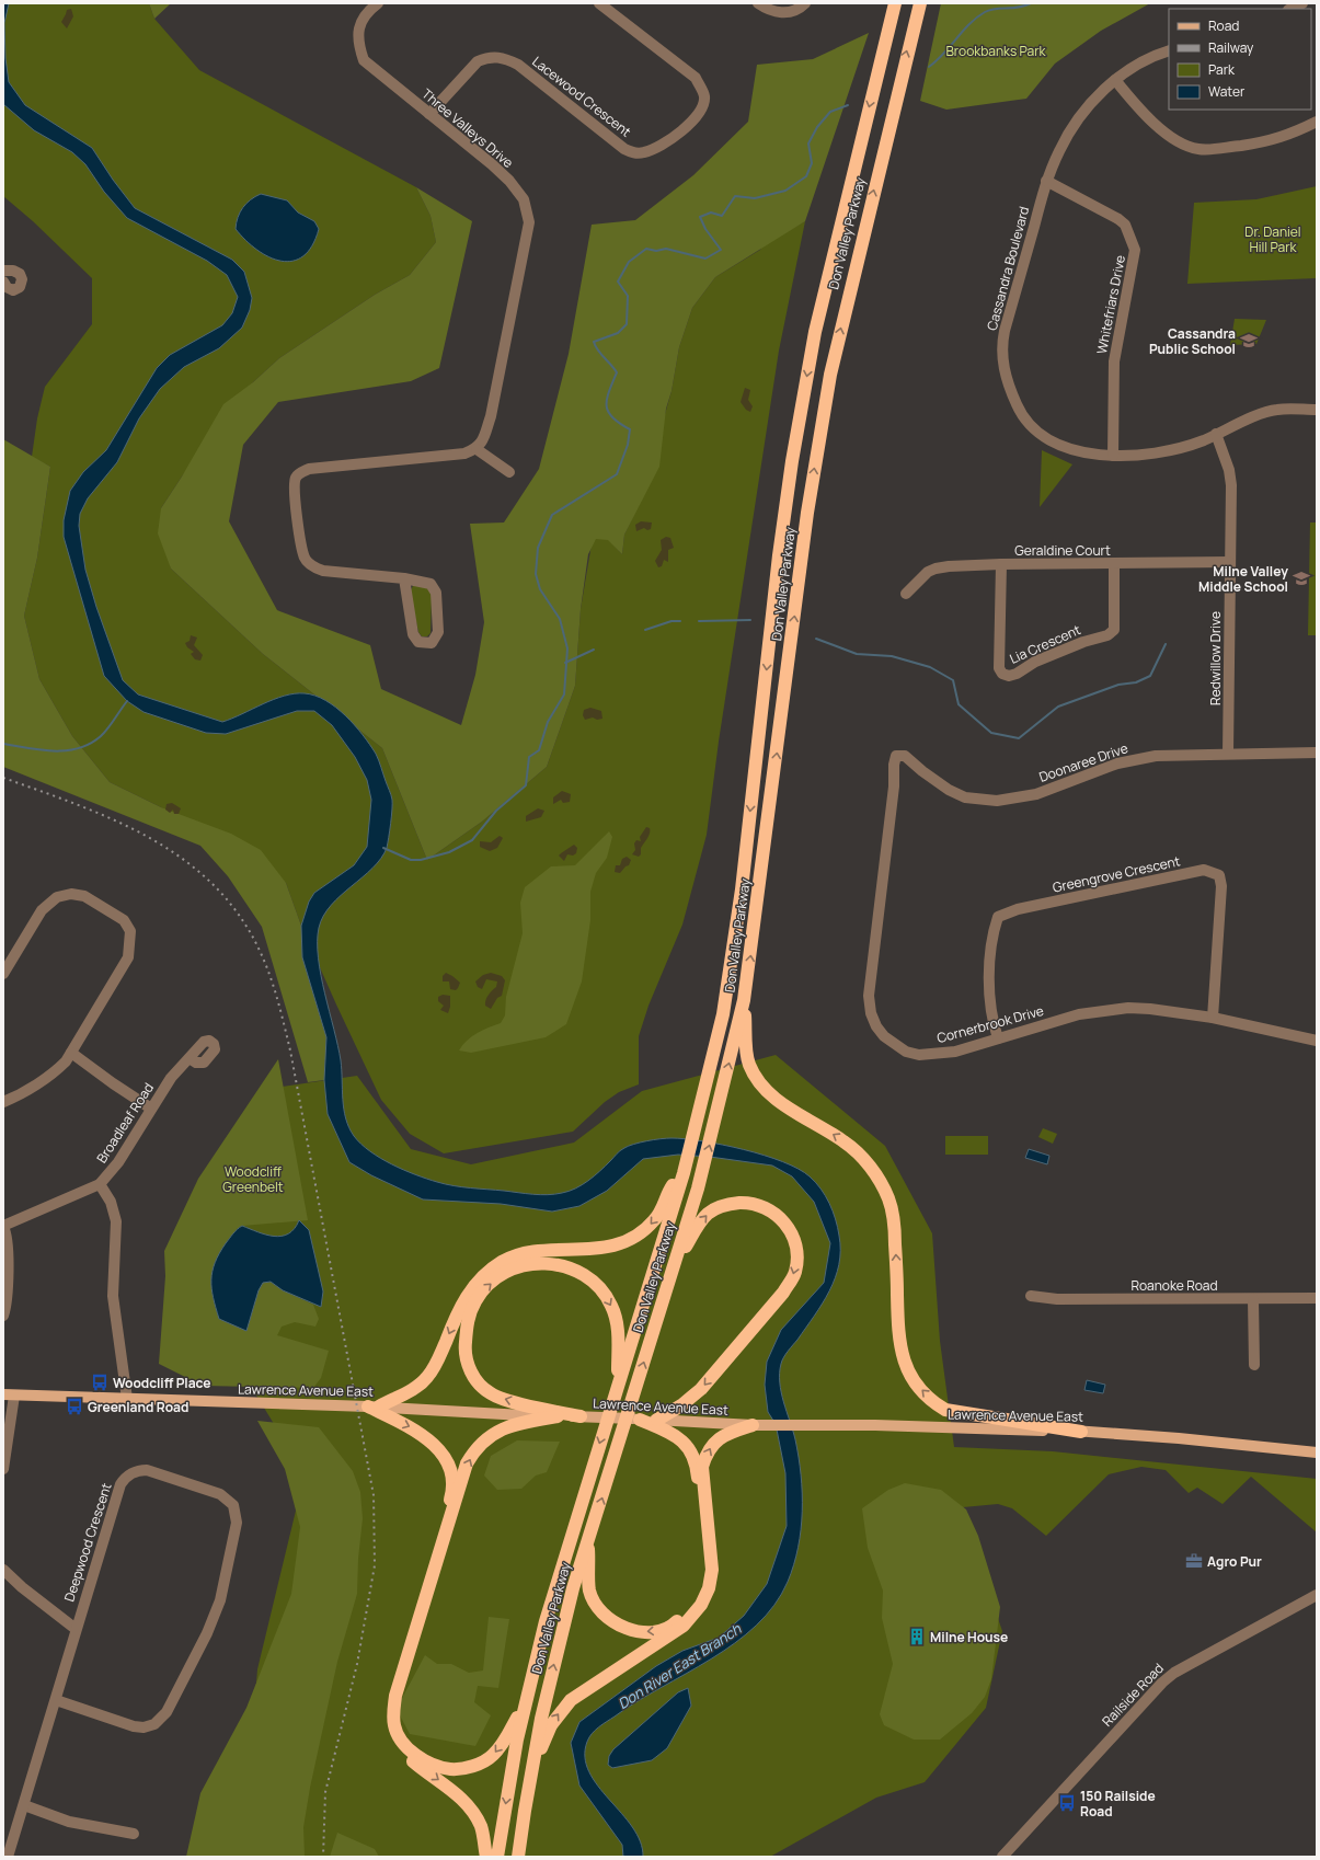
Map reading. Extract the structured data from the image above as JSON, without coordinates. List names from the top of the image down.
{
  "streets": {
    "highway": ["Don Valley Parkway"],
    "main road": ["Lawrence Avenue East"],
    "street": [
      "Lacewood Crescent",
      "Three Valleys Drive",
      "Cassandra Boulevard",
      "Whitefriars Drive",
      "Geraldine Court",
      "Lia Crescent",
      "Redwillow Drive",
      "Doonaree Drive",
      "Greengrove Crescent",
      "Cornerbrook Drive",
      "Broadleaf Road",
      "Roanoke Road",
      "Deepwood Crescent",
      "Railside Road"
    ]
  },
  "crossings": [
    ["Lacewood Crescent", "Three Valleys Drive"],
    ["Cassandra Boulevard", "Whitefriars Drive"],
    ["Cassandra Boulevard", "Redwillow Drive"],
    ["Geraldine Court", "Lia Crescent"],
    ["Geraldine Court", "Redwillow Drive"],
    ["Redwillow Drive", "Doonaree Drive"],
    ["Doonaree Drive", "Cornerbrook Drive"],
    ["Greengrove Crescent", "Cornerbrook Drive"]
  ],
  "water": ["Don River East Branch"],
  "parks": ["Brookbanks Park", "Dr. Daniel Hill Park", "Woodcliff Greenbelt"],
  "places": {
    "school or university": ["Cassandra Public School", "Milne Valley Middle School"],
    "bus stop": ["Woodcliff Place", "Greenland Road", "150 Railside Road"],
    "office": ["Agro Pur"],
    "building": ["Milne House"]
  },
  "legend": [
    "Road",
    "Railway",
    "Park",
    "Water"
  ]
}
